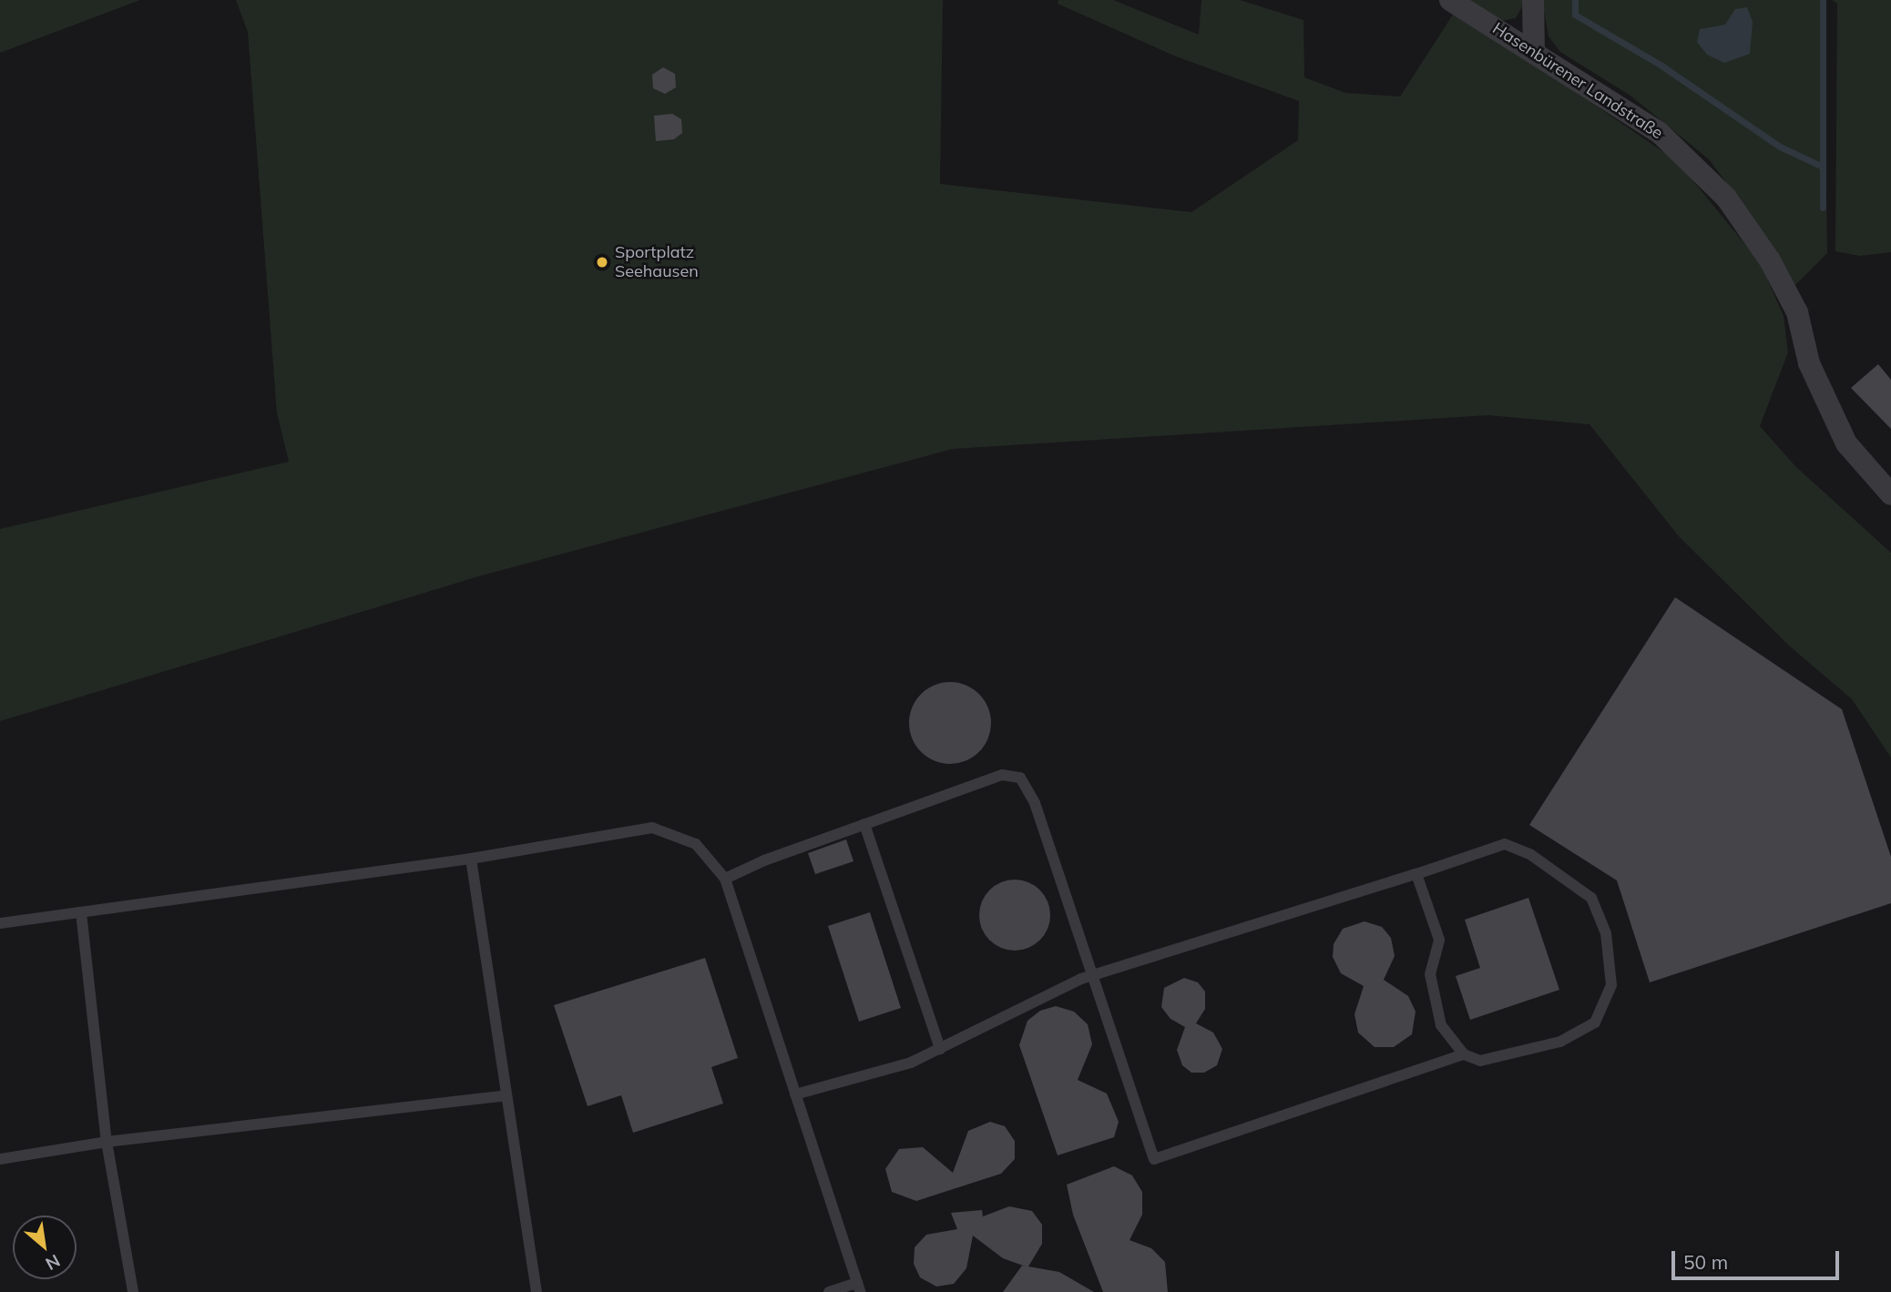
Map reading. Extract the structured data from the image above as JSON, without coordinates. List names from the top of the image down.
{
  "streets": {
    "street": ["Hasenbürener Landstraße"]
  },
  "places": ["Sportplatz Seehausen"],
  "scale_bar": "50 m",
  "north": "bottom right"
}
